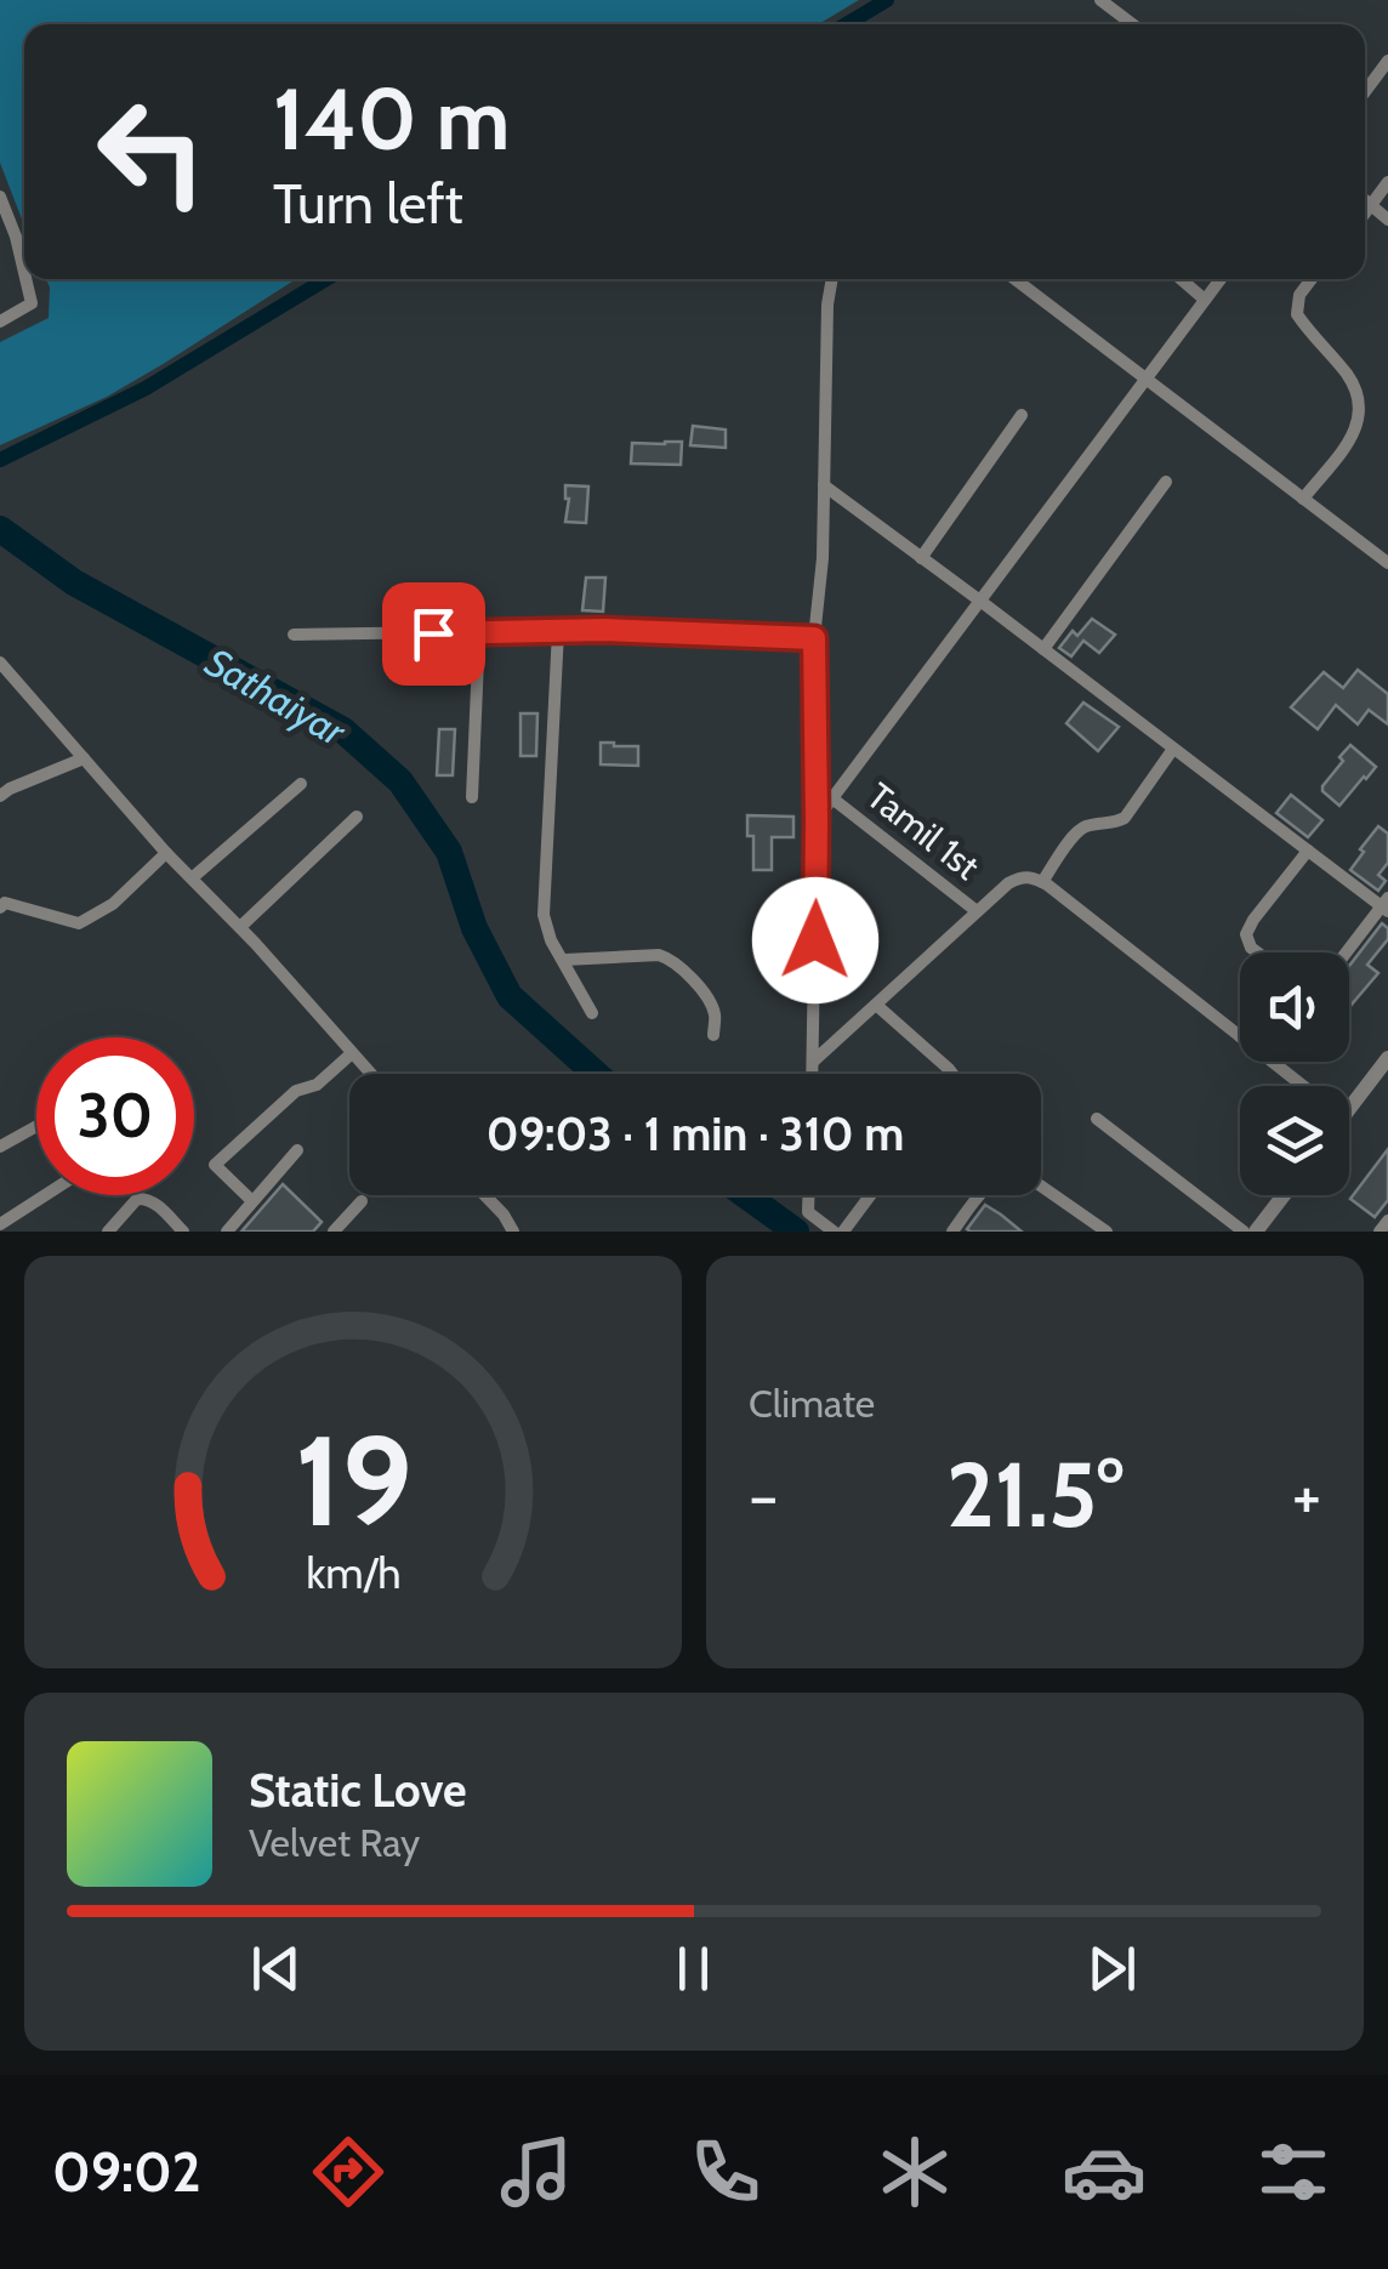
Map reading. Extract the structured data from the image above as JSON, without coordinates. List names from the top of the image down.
{
  "streets": {
    "street": ["Tamil 1st"]
  },
  "water": ["Sathaiyar"],
  "page": {
    "turn": ["140 m", "Turn left"],
    "limit": "30",
    "trip": "09:03 · 1 min · 310 m",
    "tile": "Climate",
    "heat": ["−", "21.5°", "+"],
    "song": ["Static Love", "Velvet Ray"],
    "tabs": "09:02",
    "gauge": ["19", "km/h"]
  }
}
